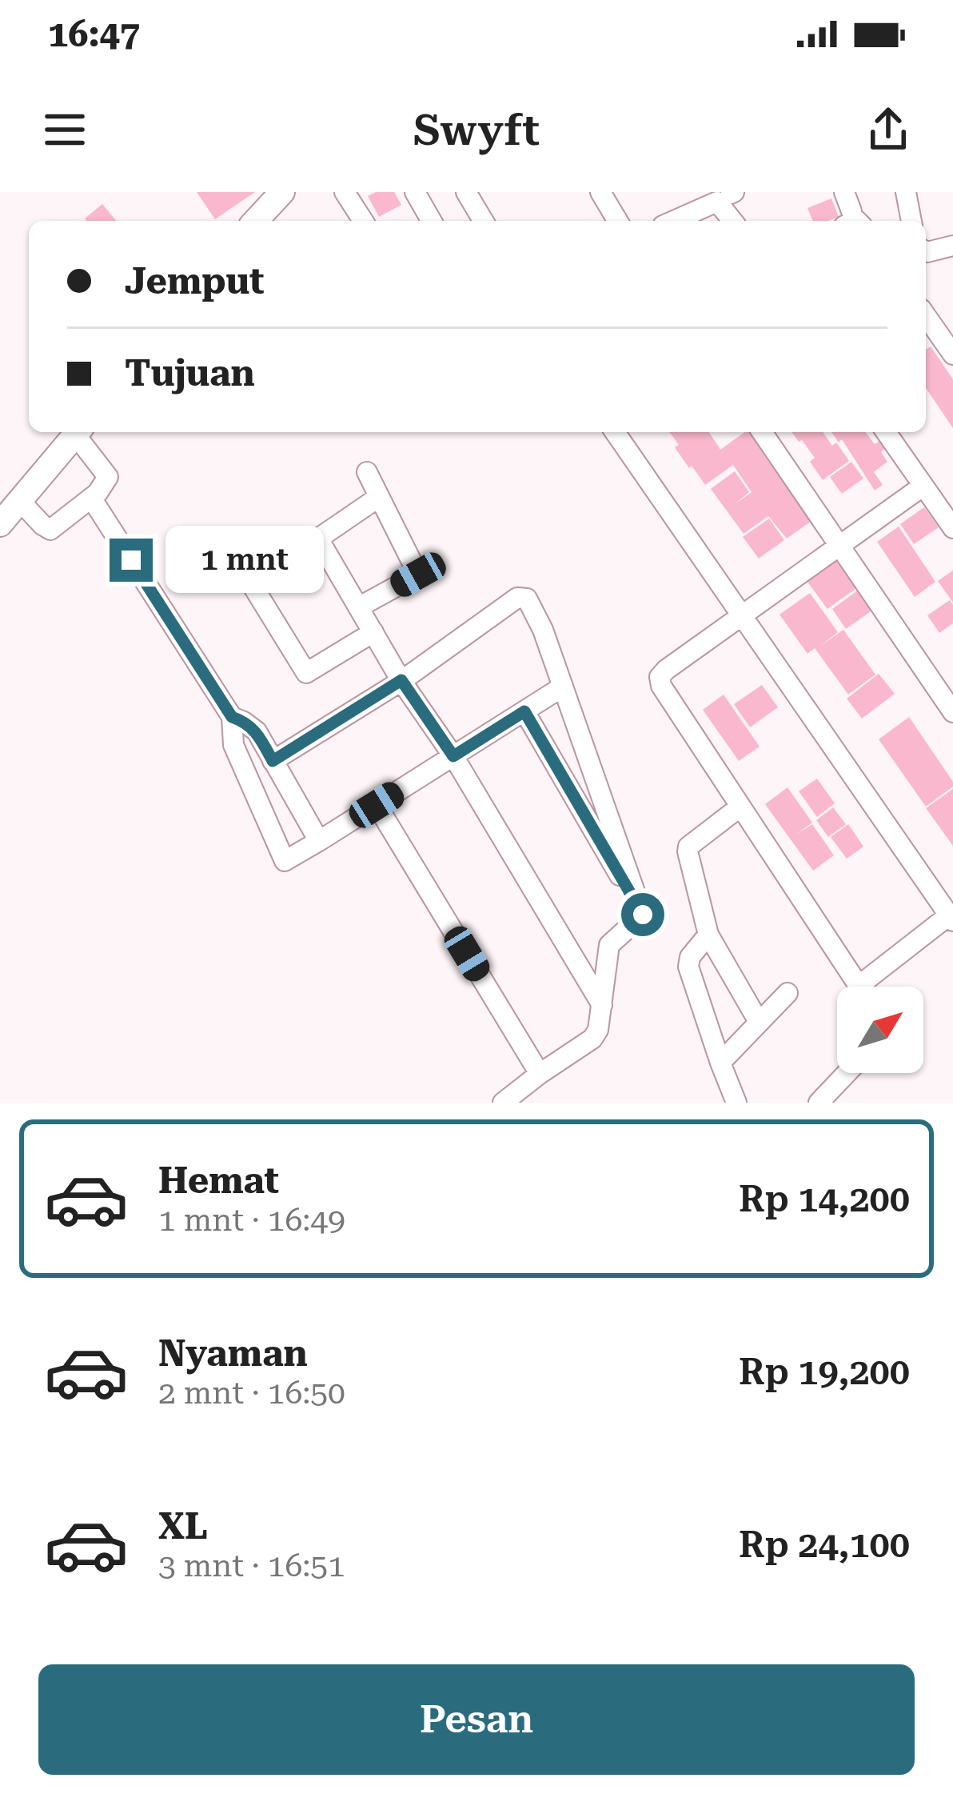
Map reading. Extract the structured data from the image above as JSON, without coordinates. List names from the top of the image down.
{
  "north": "top right",
  "page": {
    "status": "16:47",
    "header": "Swyft",
    "banner": ["Jemput", "Tujuan"],
    "bubble": "1 mnt",
    "list": [
      {
        "name": "Hemat",
        "note": "1 mnt · 16:49",
        "value": "Rp 14,200"
      },
      {
        "name": "Nyaman",
        "note": "2 mnt · 16:50",
        "value": "Rp 19,200"
      },
      {
        "name": "XL",
        "note": "3 mnt · 16:51",
        "value": "Rp 24,100"
      }
    ],
    "buttons": "Pesan"
  }
}
